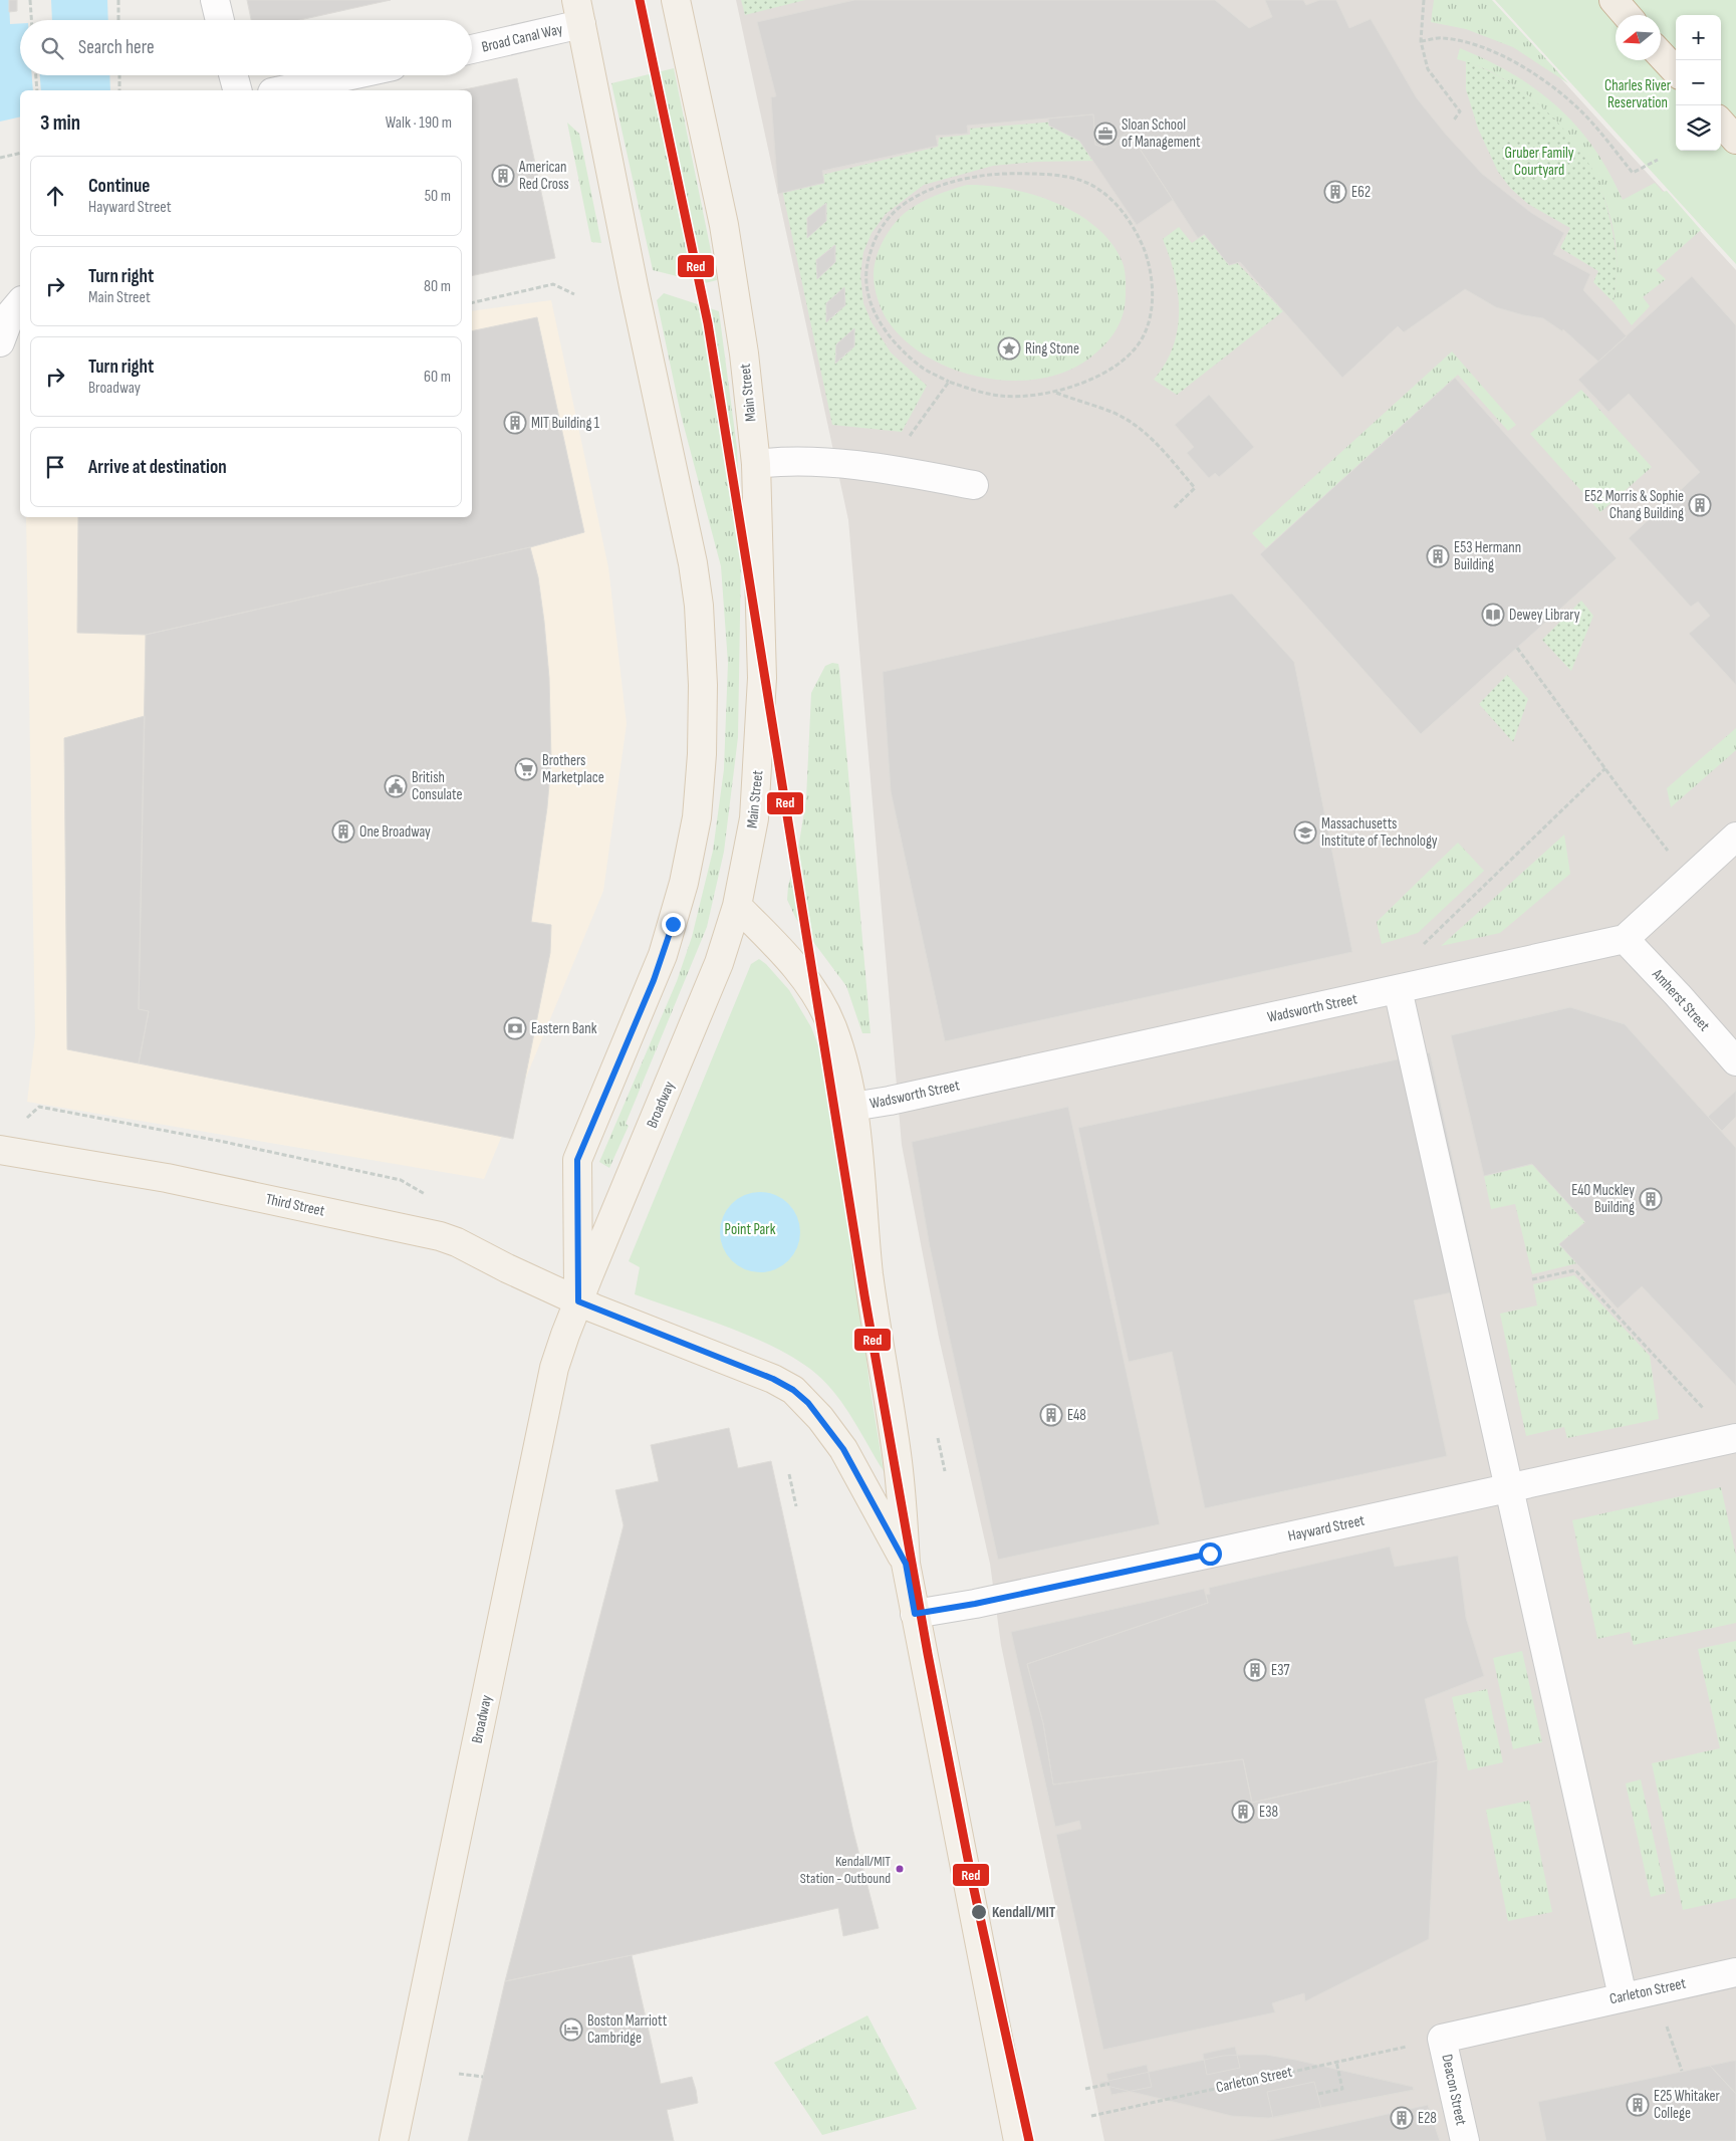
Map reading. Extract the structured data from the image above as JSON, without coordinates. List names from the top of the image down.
{
  "streets": {
    "main road": ["Main Street", "Broadway", "Third Street"],
    "street": [
      "Broad Canal Way",
      "Amherst Street",
      "Wadsworth Street",
      "Hayward Street",
      "Carleton Street",
      "Deacon Street"
    ]
  },
  "crossings": [
    ["Broad Canal Way", "Broadway"],
    ["Main Street", "Broadway"],
    ["Amherst Street", "Wadsworth Street"],
    ["Broadway", "Third Street"],
    ["Carleton Street", "Deacon Street"]
  ],
  "parks": ["Charles River Reservation", "Gruber Family Courtyard", "Point Park"],
  "places": {
    "office": ["Sloan School of Management"],
    "building": [
      "American Red Cross",
      "E62",
      "MIT Building 1",
      "E52 Morris & Sophie Chang Building",
      "E53 Hermann Building",
      "One Broadway",
      "E40 Muckley Building",
      "E48",
      "E37",
      "E38",
      "E25 Whitaker College",
      "E28"
    ],
    "place": ["Ring Stone"],
    "library": ["Dewey Library"],
    "supermarket": ["Brothers Marketplace"],
    "public building": ["British Consulate"],
    "school or university": ["Massachusetts Institute of Technology"],
    "bank": ["Eastern Bank"],
    "other": ["Kendall/MIT Station - Outbound", "Kendall/MIT"],
    "hotel": ["Boston Marriott Cambridge"]
  },
  "lines": ["metro line Red"],
  "north": "left",
  "page": {
    "map_buttons": ["+", "−"],
    "search": "Search here",
    "heading": ["3 min", "Walk · 190 m"],
    "list": [
      ["Continue", "Hayward Street", "50 m"],
      ["Turn right", "Main Street", "80 m"],
      ["Turn right", "Broadway", "60 m"],
      "Arrive at destination"
    ]
  }
}
